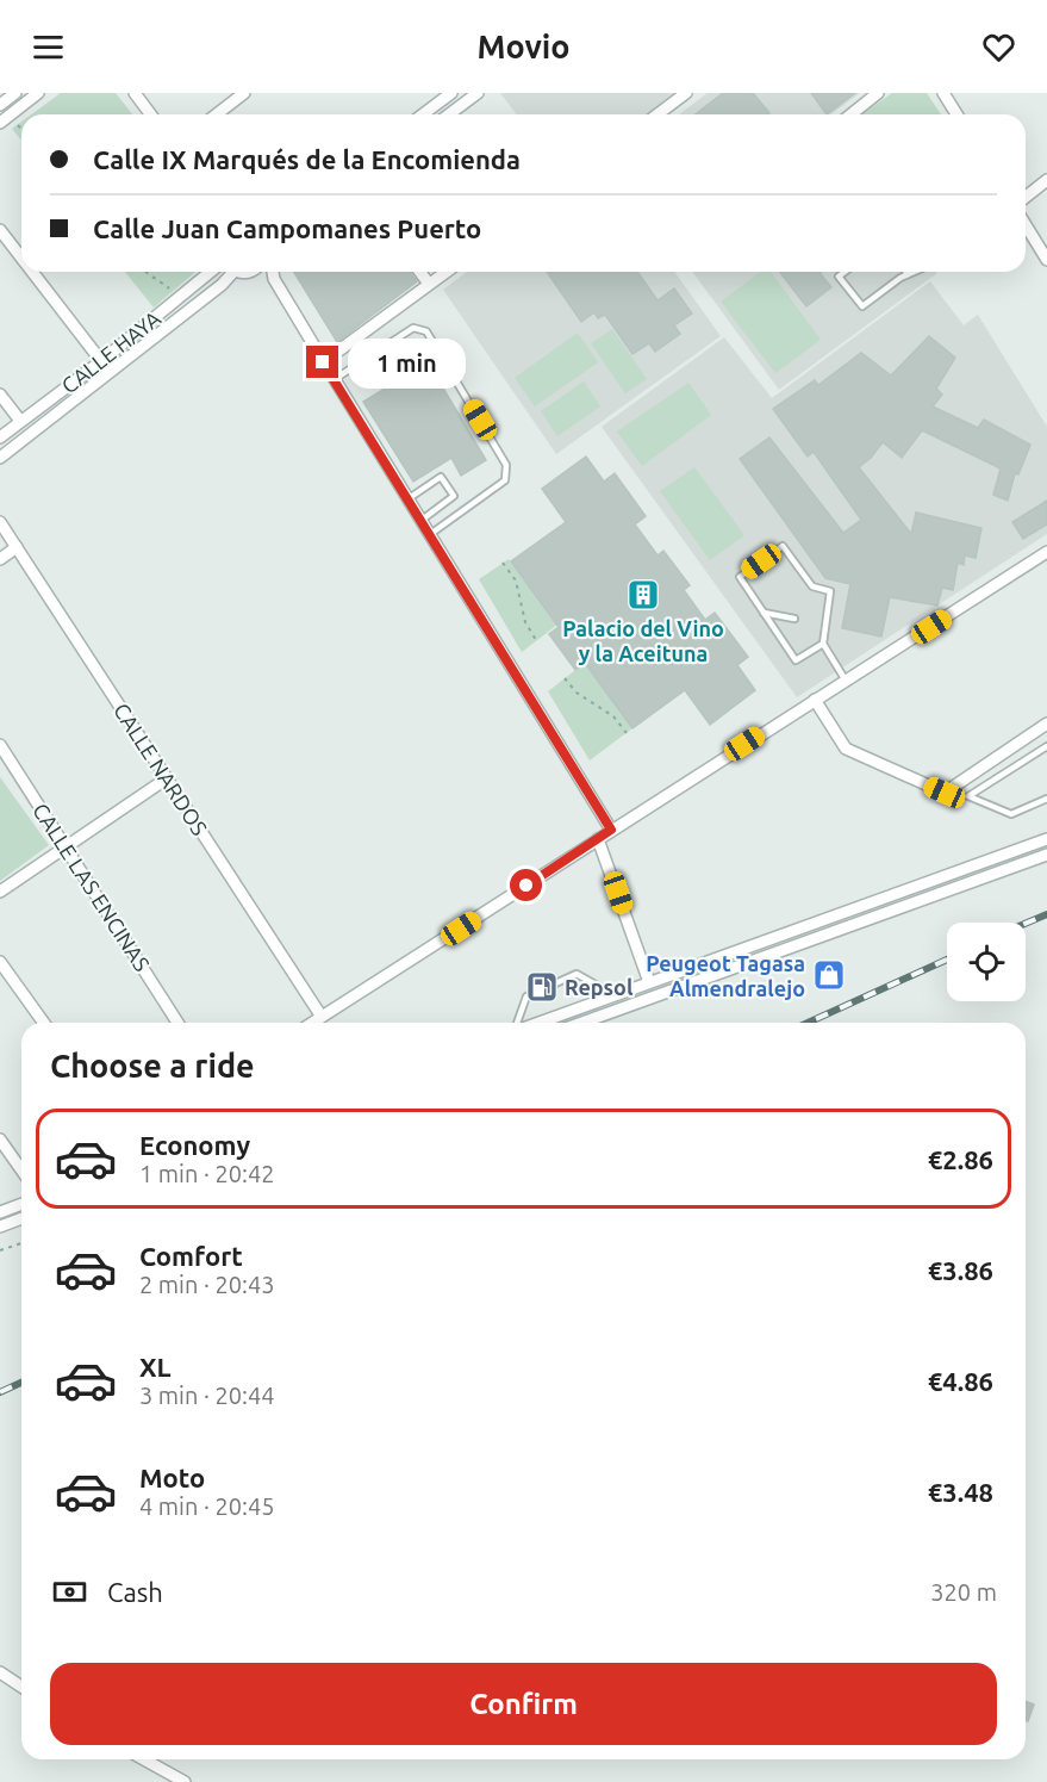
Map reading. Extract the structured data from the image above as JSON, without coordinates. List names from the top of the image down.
{
  "streets": {
    "street": ["CALLE HAYA", "CALLE NARDOS", "CALLE LAS ENCINAS"]
  },
  "places": {
    "building": ["Palacio del Vino y la Aceituna"],
    "shop": ["Peugeot Tagasa Almendralejo"],
    "fuel station": ["Repsol"]
  },
  "page": {
    "header": "Movio",
    "banner": ["Calle IX Marqués de la Encomienda", "Calle Juan Campomanes Puerto"],
    "bubble": "1 min",
    "heading": "Choose a ride",
    "list": [
      {
        "name": "Economy",
        "note": "1 min · 20:42",
        "value": "€2.86"
      },
      {
        "name": "Comfort",
        "note": "2 min · 20:43",
        "value": "€3.86"
      },
      {
        "name": "XL",
        "note": "3 min · 20:44",
        "value": "€4.86"
      },
      {
        "name": "Moto",
        "note": "4 min · 20:45",
        "value": "€3.48"
      }
    ],
    "pay": ["Cash", "320 m"],
    "buttons": "Confirm"
  }
}
